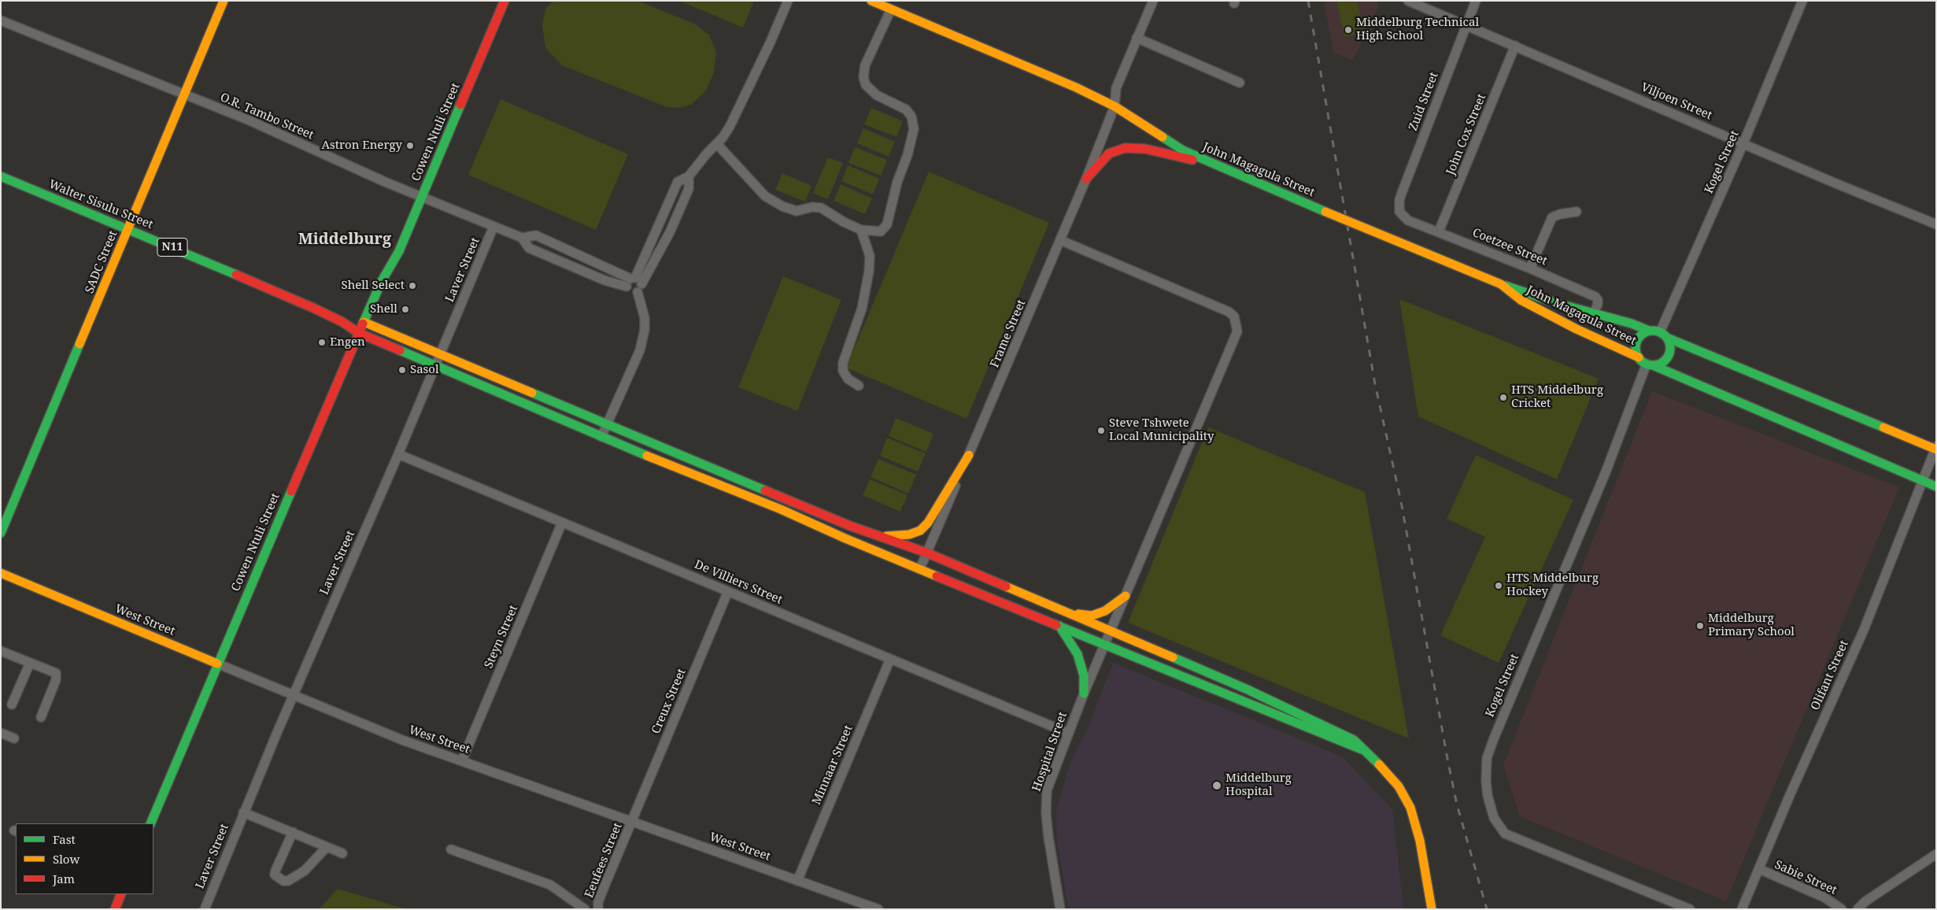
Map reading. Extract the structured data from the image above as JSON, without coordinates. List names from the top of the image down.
{
  "streets": {
    "main road": [
      "Cowen Ntuli Street",
      "John Magagula Street",
      "Walter Sisulu Street",
      "N11",
      "SADC Street",
      "West Street"
    ],
    "street": [
      "Zuid Street",
      "Viljoen Street",
      "O.R. Tambo Street",
      "John Cox Street",
      "Kogel Street",
      "Coetzee Street",
      "Laver Street",
      "Frame Street",
      "De Villiers Street",
      "Steyn Street",
      "Olifant Street",
      "Creux Street",
      "Hospital Street",
      "Minnaar Street",
      "Eeufees Street",
      "Sabie Street"
    ]
  },
  "crossings": [
    ["Zuid Street", "Viljoen Street"],
    ["Zuid Street", "Coetzee Street"],
    ["Viljoen Street", "John Cox Street"],
    ["Viljoen Street", "Kogel Street"],
    ["O.R. Tambo Street", "Cowen Ntuli Street"],
    ["O.R. Tambo Street", "SADC Street"],
    ["O.R. Tambo Street", "Laver Street"],
    ["Cowen Ntuli Street", "Walter Sisulu Street"],
    ["Cowen Ntuli Street", "West Street"],
    ["John Cox Street", "Coetzee Street"],
    ["Kogel Street", "John Magagula Street"],
    ["John Magagula Street", "Frame Street"],
    ["Walter Sisulu Street", "SADC Street"],
    ["Walter Sisulu Street", "Laver Street"],
    ["Walter Sisulu Street", "Frame Street"],
    ["Walter Sisulu Street", "Hospital Street"],
    ["Laver Street", "De Villiers Street"],
    ["Laver Street", "West Street"],
    ["Frame Street", "Hospital Street"],
    ["De Villiers Street", "Steyn Street"],
    ["De Villiers Street", "Creux Street"],
    ["De Villiers Street", "Hospital Street"],
    ["De Villiers Street", "Minnaar Street"],
    ["West Street", "Steyn Street"],
    ["West Street", "Creux Street"],
    ["West Street", "Minnaar Street"],
    ["West Street", "Eeufees Street"],
    ["Olifant Street", "Sabie Street"],
    ["Creux Street", "Eeufees Street"]
  ],
  "districts": ["Middelburg"],
  "places": [
    "Middelburg Technical High School",
    "Astron Energy",
    "Shell Select",
    "Shell",
    "Engen",
    "Sasol",
    "HTS Middelburg Cricket",
    "Steve Tshwete Local Municipality",
    "HTS Middelburg Hockey",
    "Middelburg Primary School",
    "Middelburg Hospital"
  ],
  "legend": ["Fast", "Slow", "Jam"]
}
